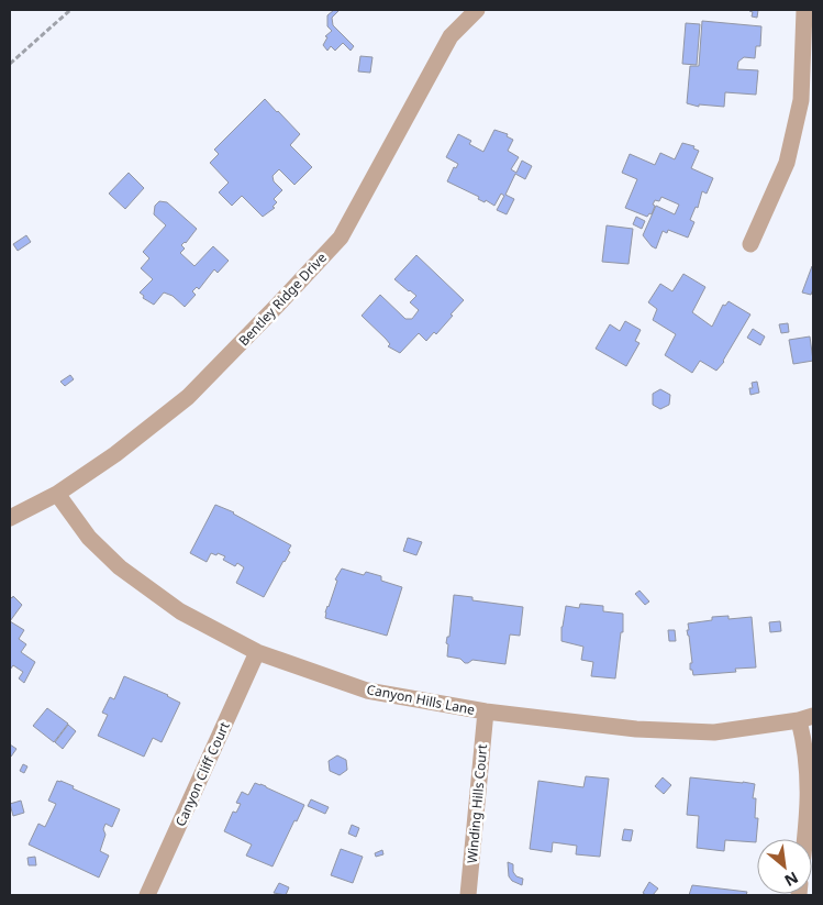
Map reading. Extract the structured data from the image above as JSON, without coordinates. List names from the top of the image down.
{
  "streets": {
    "street": [
      "Bentley Ridge Drive",
      "Canyon Hills Lane",
      "Canyon Cliff Court",
      "Winding Hills Court"
    ]
  },
  "crossings": [
    ["Bentley Ridge Drive", "Canyon Hills Lane"],
    ["Canyon Hills Lane", "Canyon Cliff Court"],
    ["Canyon Hills Lane", "Winding Hills Court"]
  ],
  "north": "bottom right"
}
